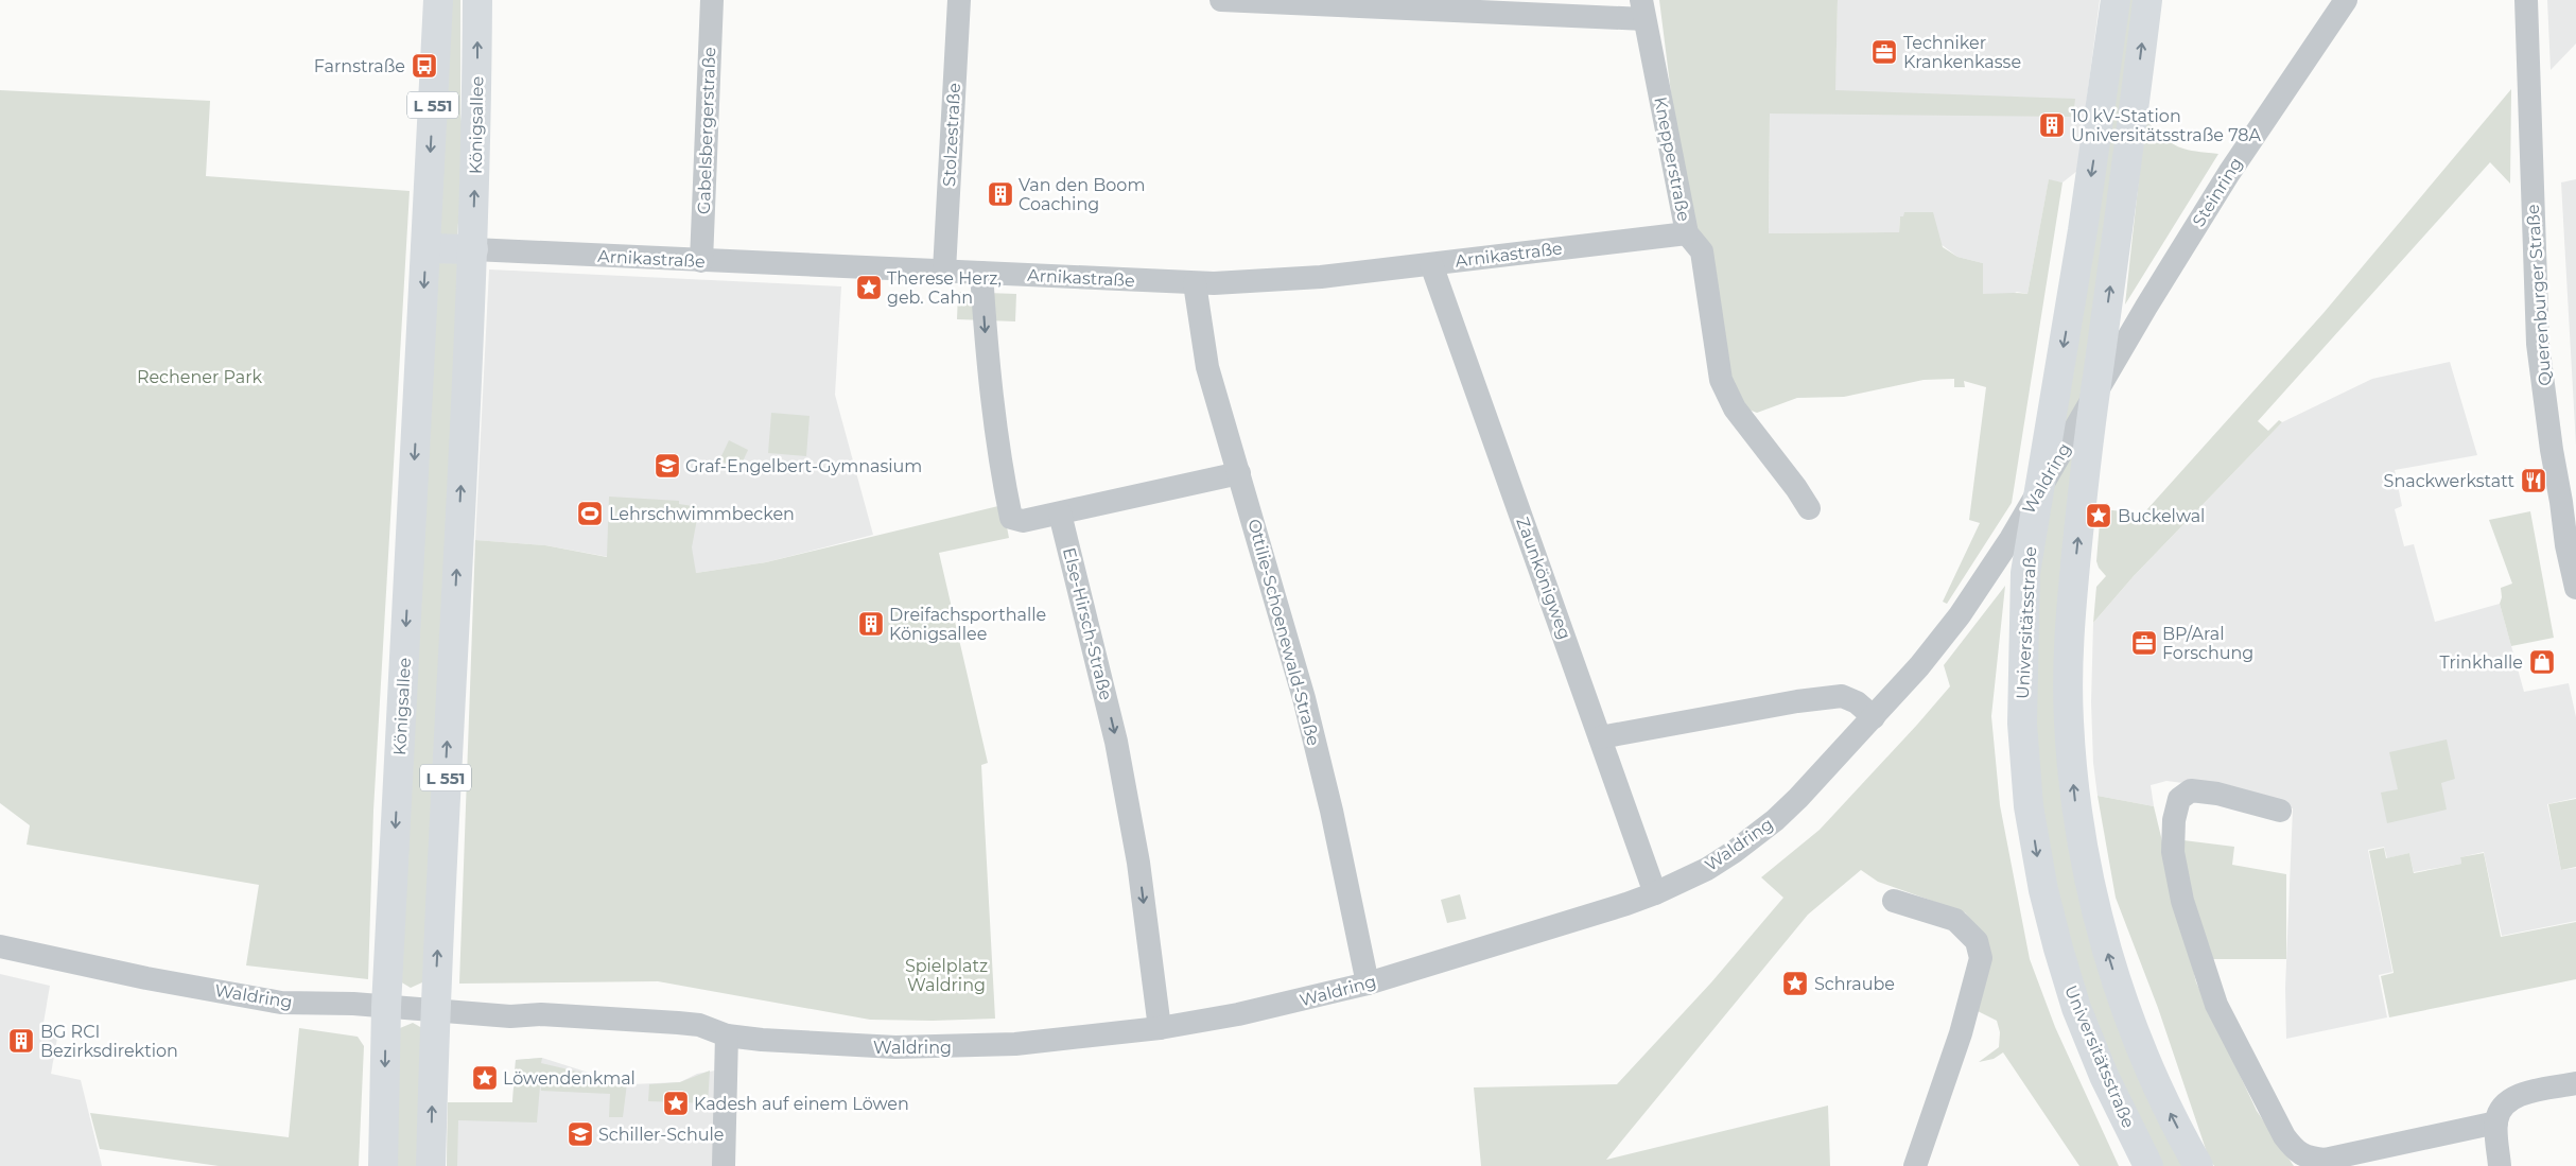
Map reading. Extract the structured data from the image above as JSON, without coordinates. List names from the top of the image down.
{
  "streets": {
    "main road": ["L 551", "Königsallee", "Universitätsstraße"],
    "street": [
      "Gabelsbergerstraße",
      "Stolzestraße",
      "Knepperstraße",
      "Steinring",
      "Arnikastraße",
      "Querenburger Straße",
      "Waldring",
      "Zaunkönigweg",
      "Else-Hirsch-Straße",
      "Ottilie-Schoenewald-Straße"
    ]
  },
  "crossings": [
    ["Königsallee", "Arnikastraße"],
    ["Königsallee", "Waldring"],
    ["Gabelsbergerstraße", "Arnikastraße"],
    ["Stolzestraße", "Arnikastraße"],
    ["Knepperstraße", "Arnikastraße"],
    ["Steinring", "Waldring"],
    ["Arnikastraße", "Zaunkönigweg"],
    ["Arnikastraße", "Ottilie-Schoenewald-Straße"],
    ["Waldring", "Zaunkönigweg"],
    ["Waldring", "Else-Hirsch-Straße"],
    ["Waldring", "Ottilie-Schoenewald-Straße"]
  ],
  "one_way": ["Else-Hirsch-Straße"],
  "parks": ["Rechener Park", "Spielplatz Waldring"],
  "places": {
    "office": ["Techniker Krankenkasse", "BP/Aral Forschung"],
    "bus stop": ["Farnstraße"],
    "building": [
      "10 kV-Station Universitätsstraße 78A",
      "Van den Boom Coaching",
      "Dreifachsporthalle Königsallee",
      "BG RCI Bezirksdirektion"
    ],
    "place": [
      "Therese Herz, geb. Cahn",
      "Buckelwal",
      "Schraube",
      "Löwendenkmal",
      "Kadesh auf einem Löwen"
    ],
    "school or university": ["Graf-Engelbert-Gymnasium", "Schiller-Schule"],
    "restaurant": ["Snackwerkstatt"],
    "sports": ["Lehrschwimmbecken"],
    "shop": ["Trinkhalle"]
  }
}
